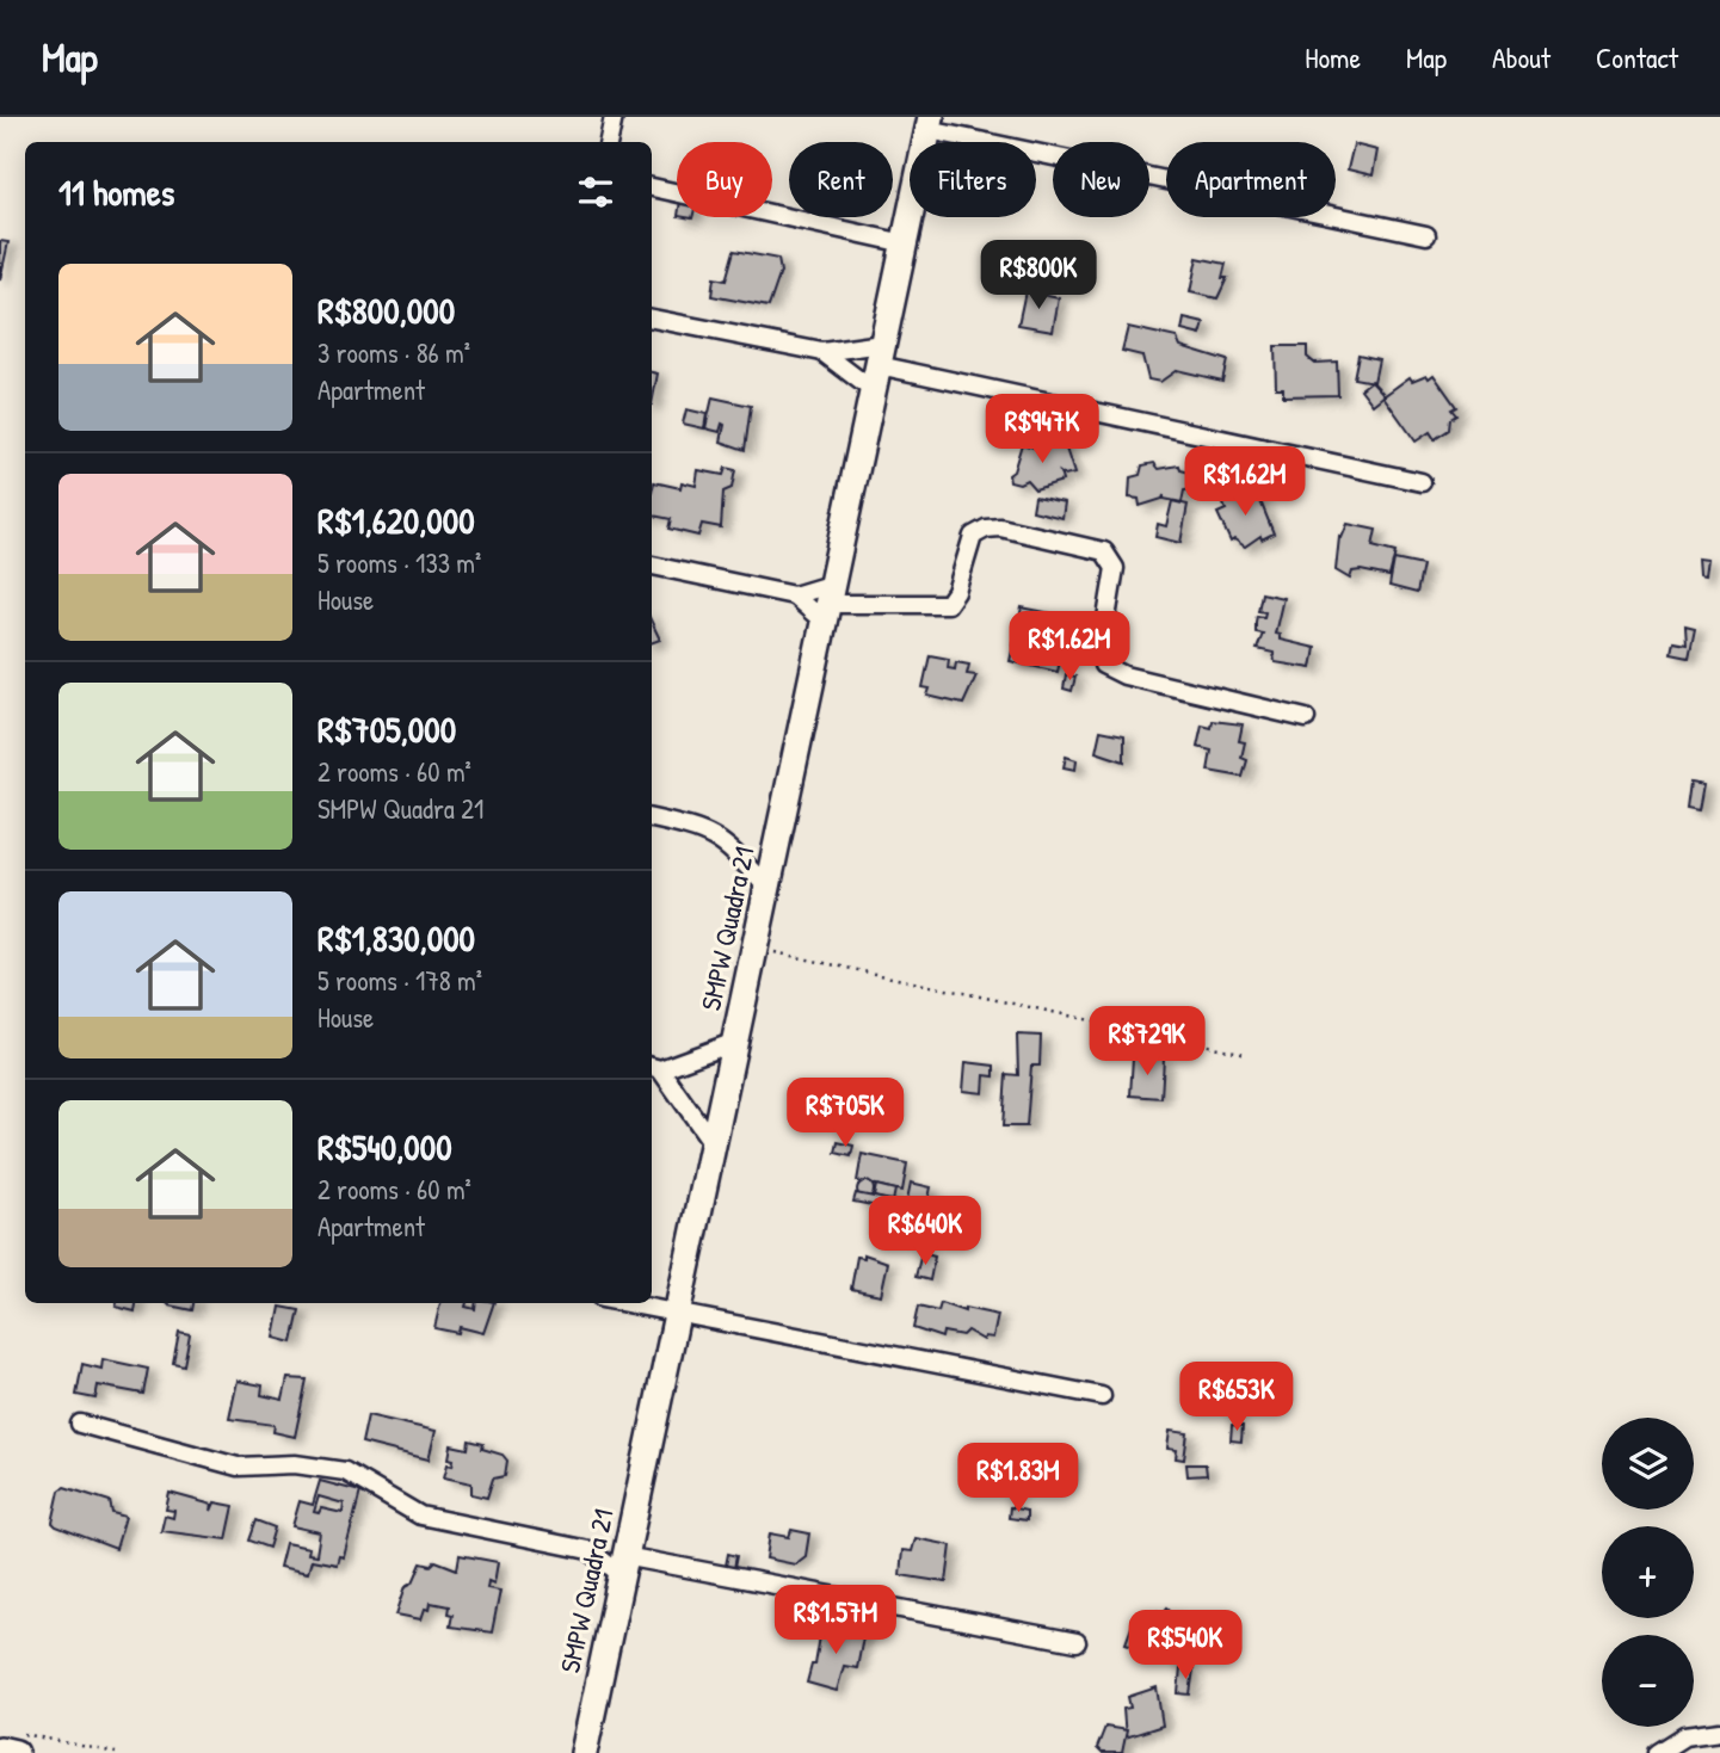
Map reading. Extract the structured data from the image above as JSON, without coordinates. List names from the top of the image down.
{
  "streets": {
    "street": ["SMPW Quadra 21"]
  },
  "page": {
    "header": "Map",
    "nav": [
      "Home",
      "Map",
      "About",
      "Contact"
    ],
    "chip": [
      "Buy",
      "Rent",
      "Filters",
      "New",
      "Apartment"
    ],
    "heading": "11 homes",
    "price": [
      "R$800K",
      "R$947K",
      "R$1.62M",
      "R$1.62M",
      "R$729K",
      "R$705K",
      "R$640K",
      "R$653K",
      "R$1.83M",
      "R$1.57M",
      "R$540K"
    ],
    "list": [
      {
        "name": "R$800,000",
        "note": "3 rooms · 86 m² · Apartment"
      },
      {
        "name": "R$1,620,000",
        "note": "5 rooms · 133 m² · House"
      },
      {
        "name": "R$705,000",
        "note": "2 rooms · 60 m² · SMPW Quadra 21"
      },
      {
        "name": "R$1,830,000",
        "note": "5 rooms · 178 m² · House"
      },
      {
        "name": "R$540,000",
        "note": "2 rooms · 60 m² · Apartment"
      }
    ],
    "map_buttons": ["+", "−"]
  }
}
